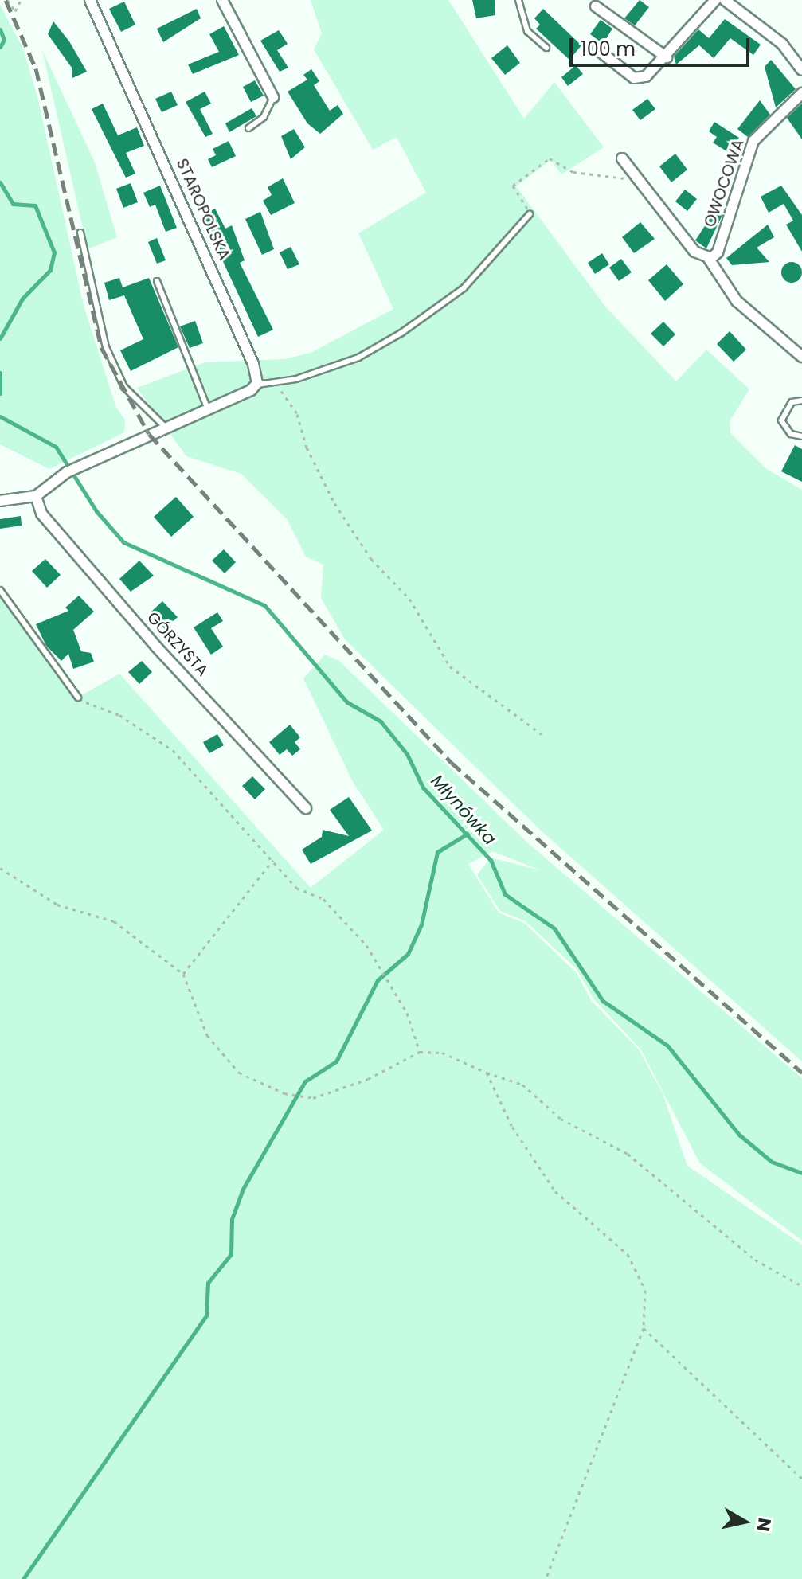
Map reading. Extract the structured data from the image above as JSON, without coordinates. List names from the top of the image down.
{
  "streets": {
    "street": ["OWOCOWA", "STAROPOLSKA", "GÓRZYSTA"]
  },
  "water": ["Młynówka"],
  "scale_bar": "100 m",
  "north": "right"
}
